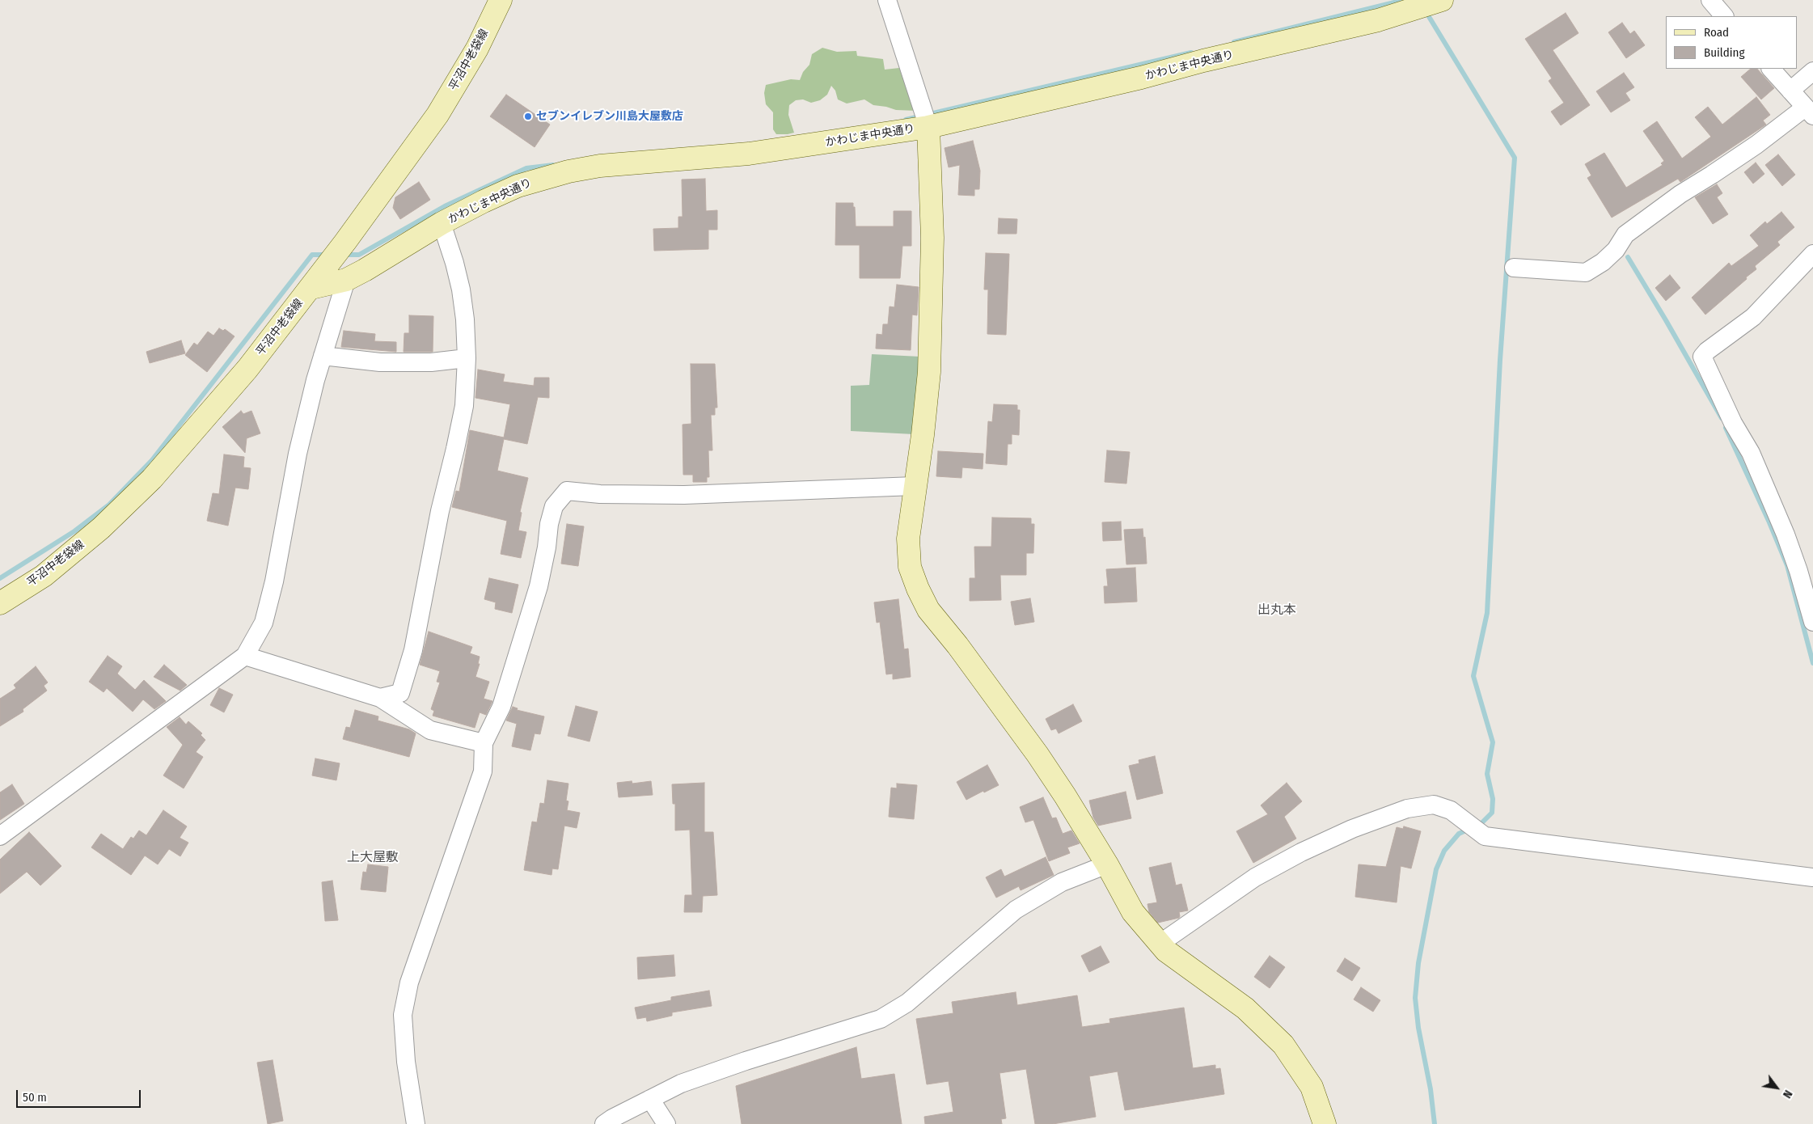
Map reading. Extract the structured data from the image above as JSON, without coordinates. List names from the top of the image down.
{
  "streets": {
    "street": ["平沼中老袋線", "かわじま中央通り"]
  },
  "crossings": [
    ["平沼中老袋線", "かわじま中央通り"]
  ],
  "districts": ["出丸本", "上大屋敷"],
  "places": ["セブンイレブン川島大屋敷店"],
  "legend": ["Road", "Building"],
  "scale_bar": "50 m",
  "north": "bottom right"
}
